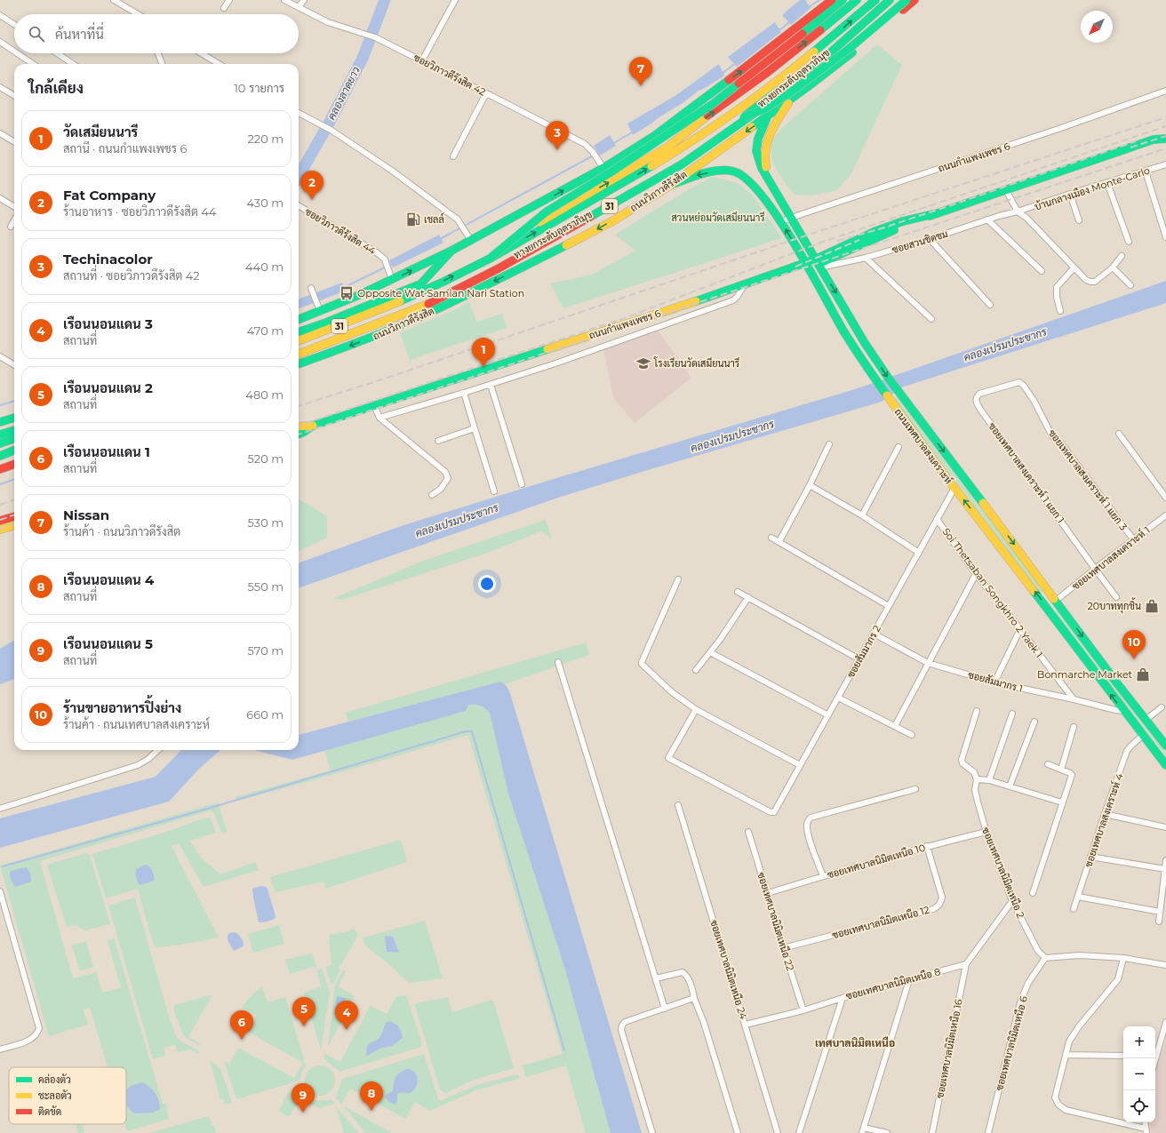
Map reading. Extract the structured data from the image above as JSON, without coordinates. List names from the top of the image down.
{
  "streets": {
    "main road": [
      "ทางยกระดับอุตราภิมุข",
      "ถนนกำแพงเพชร 6",
      "ถนนวิภาวดีรังสิต",
      "31",
      "ถนนเทศบาลสงเคราะห์"
    ],
    "street": [
      "ซอยวิภาวดีรังสิต 42",
      "บ้านกลางเมือง Monte-Carlo",
      "ซอยวิภาวดีรังสิต 44",
      "ซอยสวนชิดชม",
      "ซอยเทศบาลสงเคราะห์ 1 แยก 1",
      "ซอยเทศบาลสงเคราะห์ 1 แยก 3",
      "ซอยเทศบาลสงเคราะห์ 1",
      "Soi Thetsaban Songkhro 2 Yaek 1",
      "ซอยสัมมากร 2",
      "ซอยสัมมากร 1",
      "ซอยเทศบาลสงเคราะห์ 4",
      "ซอยเทศบาลนิมิตเหนือ 10",
      "ซอยเทศบาลนิมิตเหนือ 2",
      "ซอยเทศบาลนิมิตเหนือ 22",
      "ซอยเทศบาลนิมิตเหนือ 12",
      "ซอยเทศบาลนิมิตเหนือ 24",
      "ซอยเทศบาลนิมิตเหนือ 8",
      "ซอยเทศบาลนิมิตเหนือ 6",
      "ซอยเทศบาลนิมิตเหนือ 16"
    ]
  },
  "crossings": [
    ["ซอยวิภาวดีรังสิต 42", "31"],
    ["ทางยกระดับอุตราภิมุข", "ถนนวิภาวดีรังสิต"],
    ["ถนนกำแพงเพชร 6", "ซอยสวนชิดชม"],
    ["ถนนกำแพงเพชร 6", "ถนนเทศบาลสงเคราะห์"],
    ["บ้านกลางเมือง Monte-Carlo", "ซอยสวนชิดชม"],
    ["ถนนวิภาวดีรังสิต", "ถนนเทศบาลสงเคราะห์"],
    ["31", "ซอยวิภาวดีรังสิต 44"],
    ["ซอยสวนชิดชม", "ถนนเทศบาลสงเคราะห์"],
    ["ถนนเทศบาลสงเคราะห์", "ซอยเทศบาลสงเคราะห์ 1"],
    ["ถนนเทศบาลสงเคราะห์", "ซอยสัมมากร 2"],
    ["ถนนเทศบาลสงเคราะห์", "ซอยสัมมากร 1"],
    ["ถนนเทศบาลสงเคราะห์", "ซอยเทศบาลสงเคราะห์ 4"],
    ["ซอยเทศบาลสงเคราะห์ 1 แยก 1", "ซอยเทศบาลสงเคราะห์ 1 แยก 3"],
    ["ซอยเทศบาลสงเคราะห์ 1 แยก 1", "ซอยเทศบาลสงเคราะห์ 1"],
    ["ซอยเทศบาลสงเคราะห์ 1 แยก 3", "ซอยเทศบาลสงเคราะห์ 1"],
    ["Soi Thetsaban Songkhro 2 Yaek 1", "ซอยสัมมากร 2"],
    ["Soi Thetsaban Songkhro 2 Yaek 1", "ซอยสัมมากร 1"],
    ["ซอยสัมมากร 2", "ซอยสัมมากร 1"],
    ["ซอยเทศบาลนิมิตเหนือ 10", "ซอยเทศบาลนิมิตเหนือ 2"],
    ["ซอยเทศบาลนิมิตเหนือ 10", "ซอยเทศบาลนิมิตเหนือ 22"],
    ["ซอยเทศบาลนิมิตเหนือ 10", "ซอยเทศบาลนิมิตเหนือ 12"],
    ["ซอยเทศบาลนิมิตเหนือ 2", "ซอยเทศบาลนิมิตเหนือ 6"],
    ["ซอยเทศบาลนิมิตเหนือ 22", "ซอยเทศบาลนิมิตเหนือ 12"],
    ["ซอยเทศบาลนิมิตเหนือ 22", "ซอยเทศบาลนิมิตเหนือ 8"],
    ["ซอยเทศบาลนิมิตเหนือ 24", "ซอยเทศบาลนิมิตเหนือ 8"],
    ["ซอยเทศบาลนิมิตเหนือ 8", "ซอยเทศบาลนิมิตเหนือ 16"]
  ],
  "districts": ["เทศบาลนิมิตเหนือ"],
  "water": ["คลองลาดยาว", "คลองเปรมประชากร"],
  "parks": ["สวนหย่อมวัดเสมียนนารี"],
  "places": {
    "fuel station": ["เชลล์"],
    "bus stop": ["Opposite Wat Samian Nari Station"],
    "school or university": ["โรงเรียนวัดเสมียนนารี"],
    "shop": ["20บาททุกชิ้น", "Bonmarche Market"]
  },
  "legend": ["คล่องตัว", "ชะลอตัว", "ติดขัด"],
  "north": "bottom left",
  "page": {
    "search": "ค้นหาที่นี่",
    "pins": [
      "7",
      "3",
      "2",
      "1",
      "10",
      "5",
      "4",
      "6",
      "8",
      "9"
    ],
    "heading": ["ใกล้เคียง", "10 รายการ"],
    "list": [
      {
        "mark": "1",
        "name": "วัดเสมียนนารี",
        "note": "สถานี · ถนนกำแพงเพชร 6",
        "value": "220 m"
      },
      {
        "mark": "2",
        "name": "Fat Company",
        "note": "ร้านอาหาร · ซอยวิภาวดีรังสิต 44",
        "value": "430 m"
      },
      {
        "mark": "3",
        "name": "Techinacolor",
        "note": "สถานที่ · ซอยวิภาวดีรังสิต 42",
        "value": "440 m"
      },
      {
        "mark": "4",
        "name": "เรือนนอนแดน 3",
        "note": "สถานที่",
        "value": "470 m"
      },
      {
        "mark": "5",
        "name": "เรือนนอนแดน 2",
        "note": "สถานที่",
        "value": "480 m"
      },
      {
        "mark": "6",
        "name": "เรือนนอนแดน 1",
        "note": "สถานที่",
        "value": "520 m"
      },
      {
        "mark": "7",
        "name": "Nissan",
        "note": "ร้านค้า · ถนนวิภาวดีรังสิต",
        "value": "530 m"
      },
      {
        "mark": "8",
        "name": "เรือนนอนแดน 4",
        "note": "สถานที่",
        "value": "550 m"
      },
      {
        "mark": "9",
        "name": "เรือนนอนแดน 5",
        "note": "สถานที่",
        "value": "570 m"
      },
      {
        "mark": "10",
        "name": "ร้านขายอาหารปิ้งย่าง",
        "note": "ร้านค้า · ถนนเทศบาลสงเคราะห์",
        "value": "660 m"
      }
    ],
    "map_buttons": ["+", "−"]
  }
}
